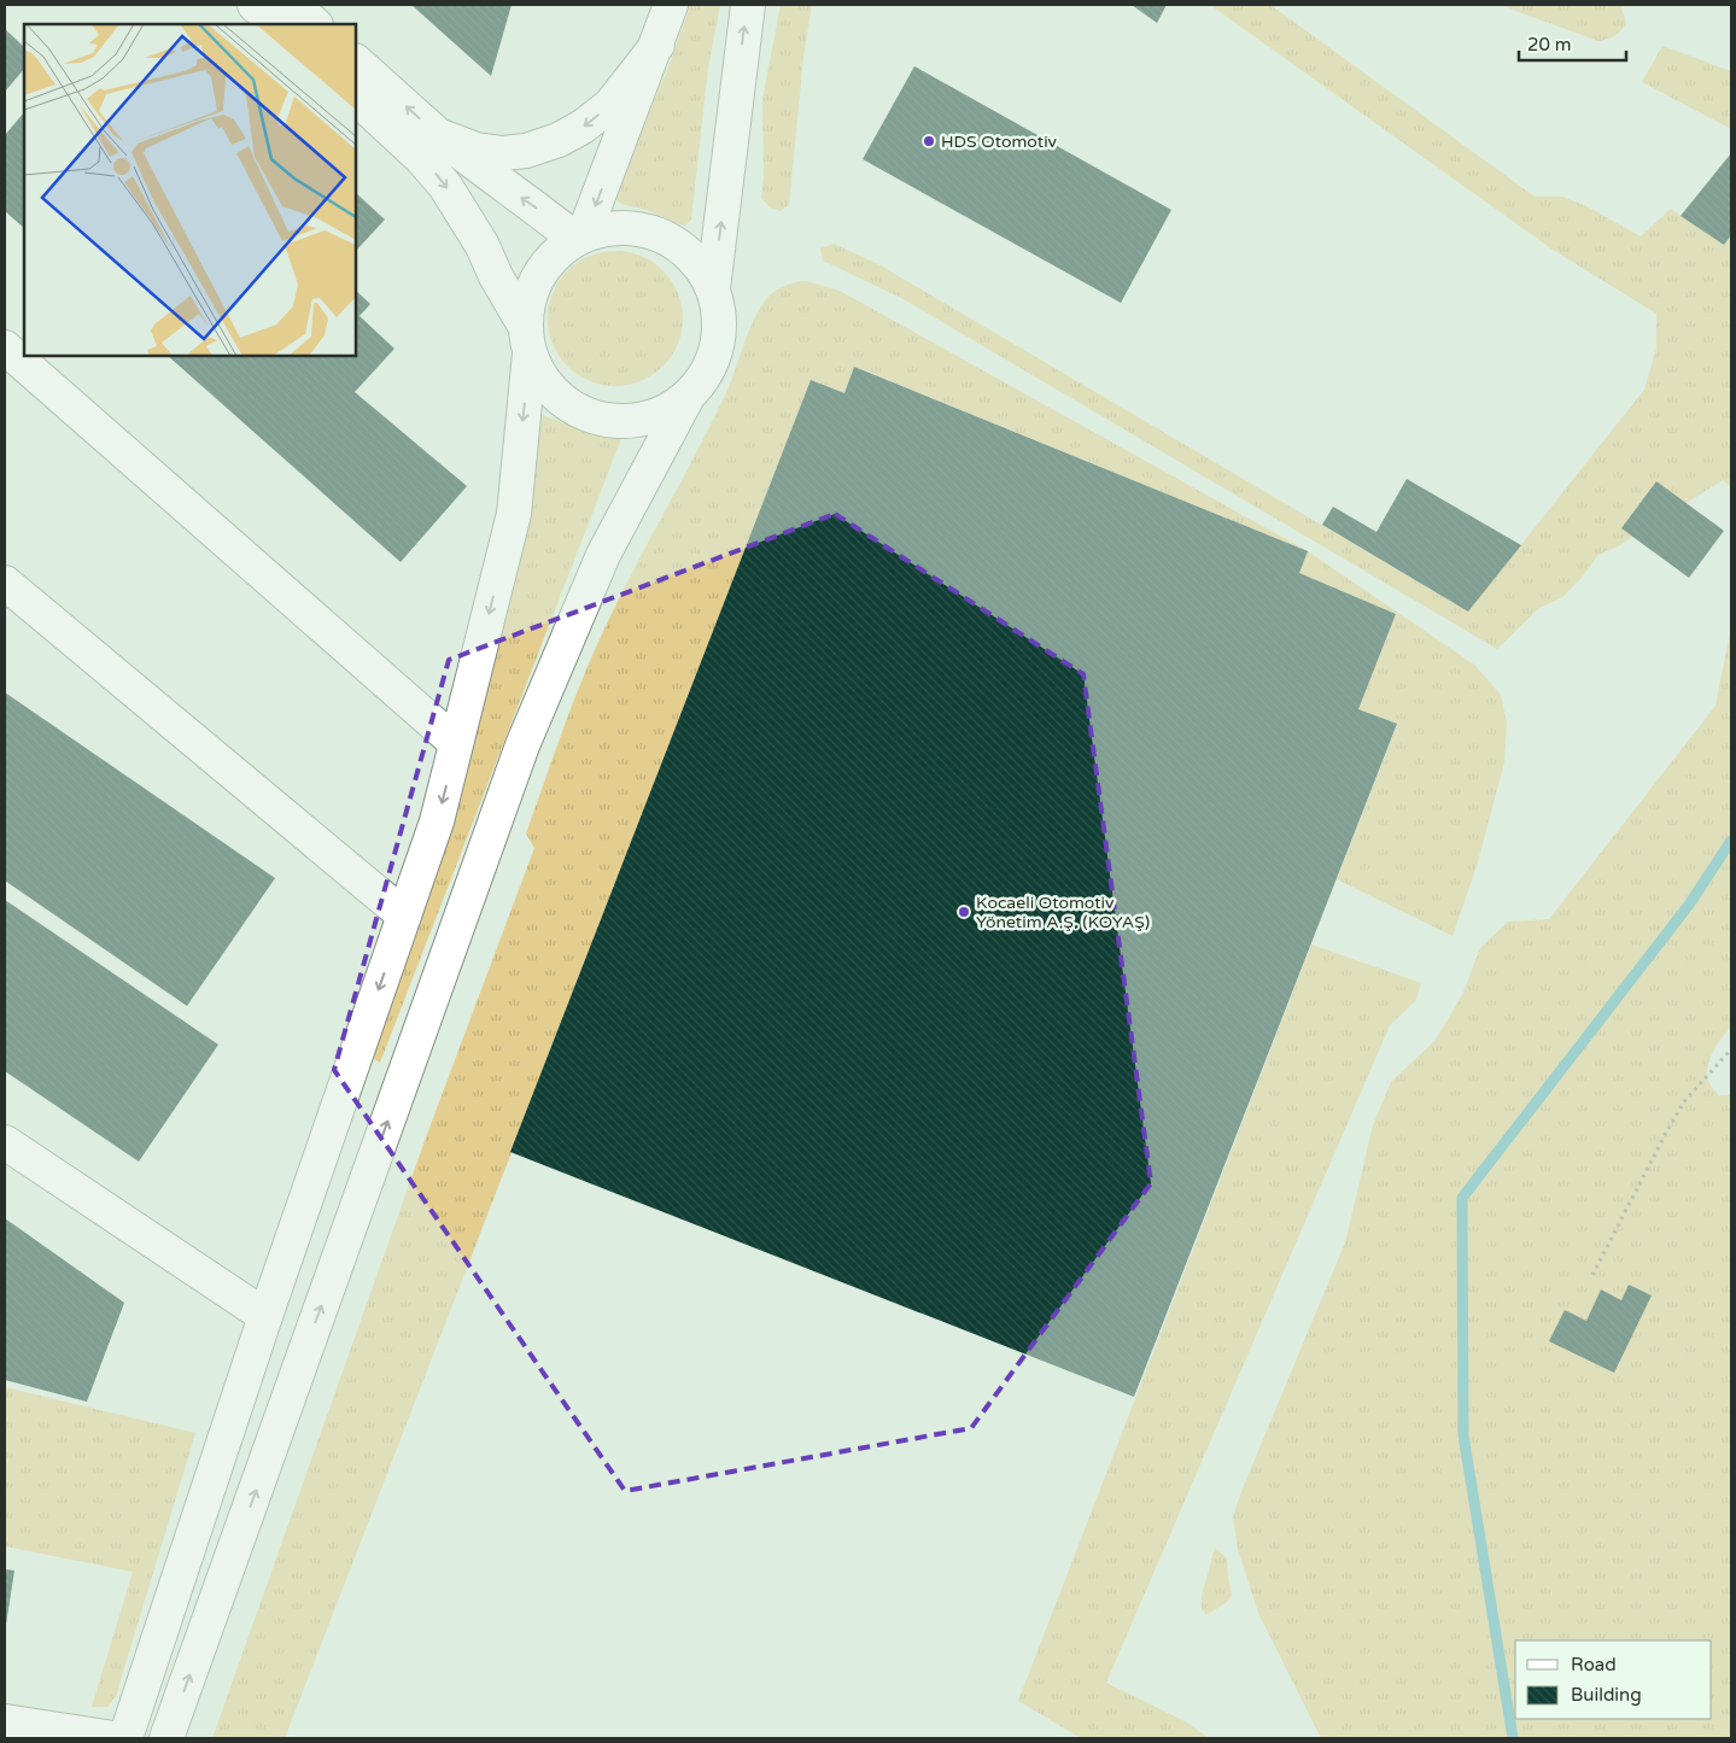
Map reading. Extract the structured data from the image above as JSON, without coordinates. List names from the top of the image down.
{
  "places": ["HDS Otomotiv", "Kocaeli Otomotiv Yönetim A.Ş. (KOYAŞ)"],
  "legend": ["Road", "Building"],
  "scale_bar": "20 m"
}
